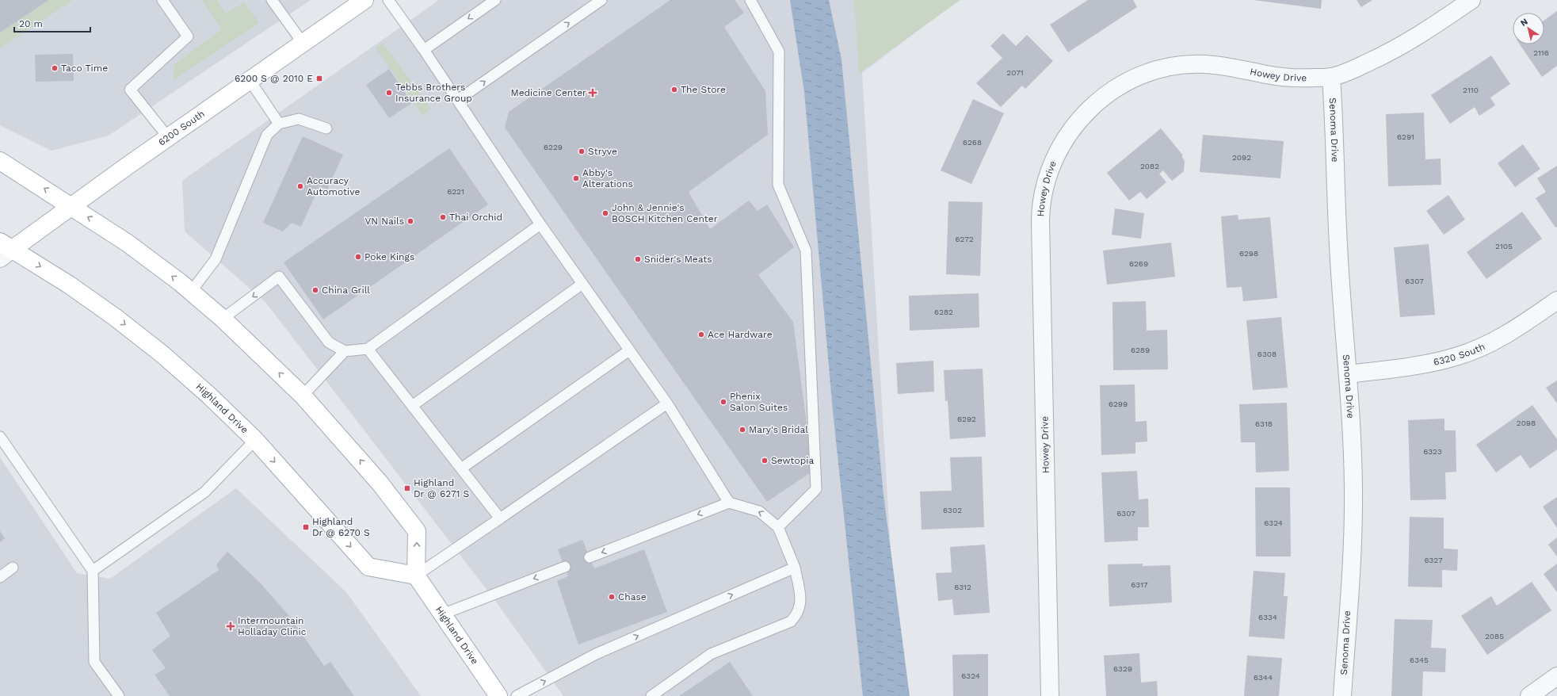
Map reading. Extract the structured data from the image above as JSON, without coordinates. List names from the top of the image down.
{
  "streets": {
    "main road": ["6200 South", "Highland Drive"],
    "street": ["Howey Drive", "Senoma Drive", "6320 South"]
  },
  "crossings": [
    ["Howey Drive", "Senoma Drive"],
    ["6200 South", "Highland Drive"],
    ["Senoma Drive", "6320 South"]
  ],
  "places": {
    "other": [
      "Taco Time",
      "The Store",
      "Tebbs Brothers Insurance Group",
      "Stryve",
      "Abby's Alterations",
      "Accuracy Automotive",
      "John & Jennie's BOSCH Kitchen Center",
      "Thai Orchid",
      "VN Nails",
      "Poke Kings",
      "Snider's Meats",
      "China Grill",
      "Ace Hardware",
      "Phenix Salon Suites",
      "Mary's Bridal",
      "Sewtopia",
      "Chase"
    ],
    "transit": ["6200 S @ 2010 E", "Highland Dr @ 6271 S", "Highland Dr @ 6270 S"],
    "health": ["Medicine Center", "Intermountain Holladay Clinic"]
  },
  "house_numbers": [
    "2116",
    "2071",
    "2110",
    "6291",
    "6268",
    "6229",
    "2092",
    "2082",
    "6221",
    "6272",
    "2105",
    "6298",
    "6269",
    "6307",
    "6282",
    "6289",
    "6308",
    "6299",
    "6292",
    "2098",
    "6318",
    "6323",
    "6302",
    "6307",
    "6324",
    "6327",
    "6317",
    "6312",
    "6334",
    "2085",
    "6345",
    "6329",
    "6324",
    "6344"
  ],
  "scale_bar": "20 m",
  "north": "top left"
}
